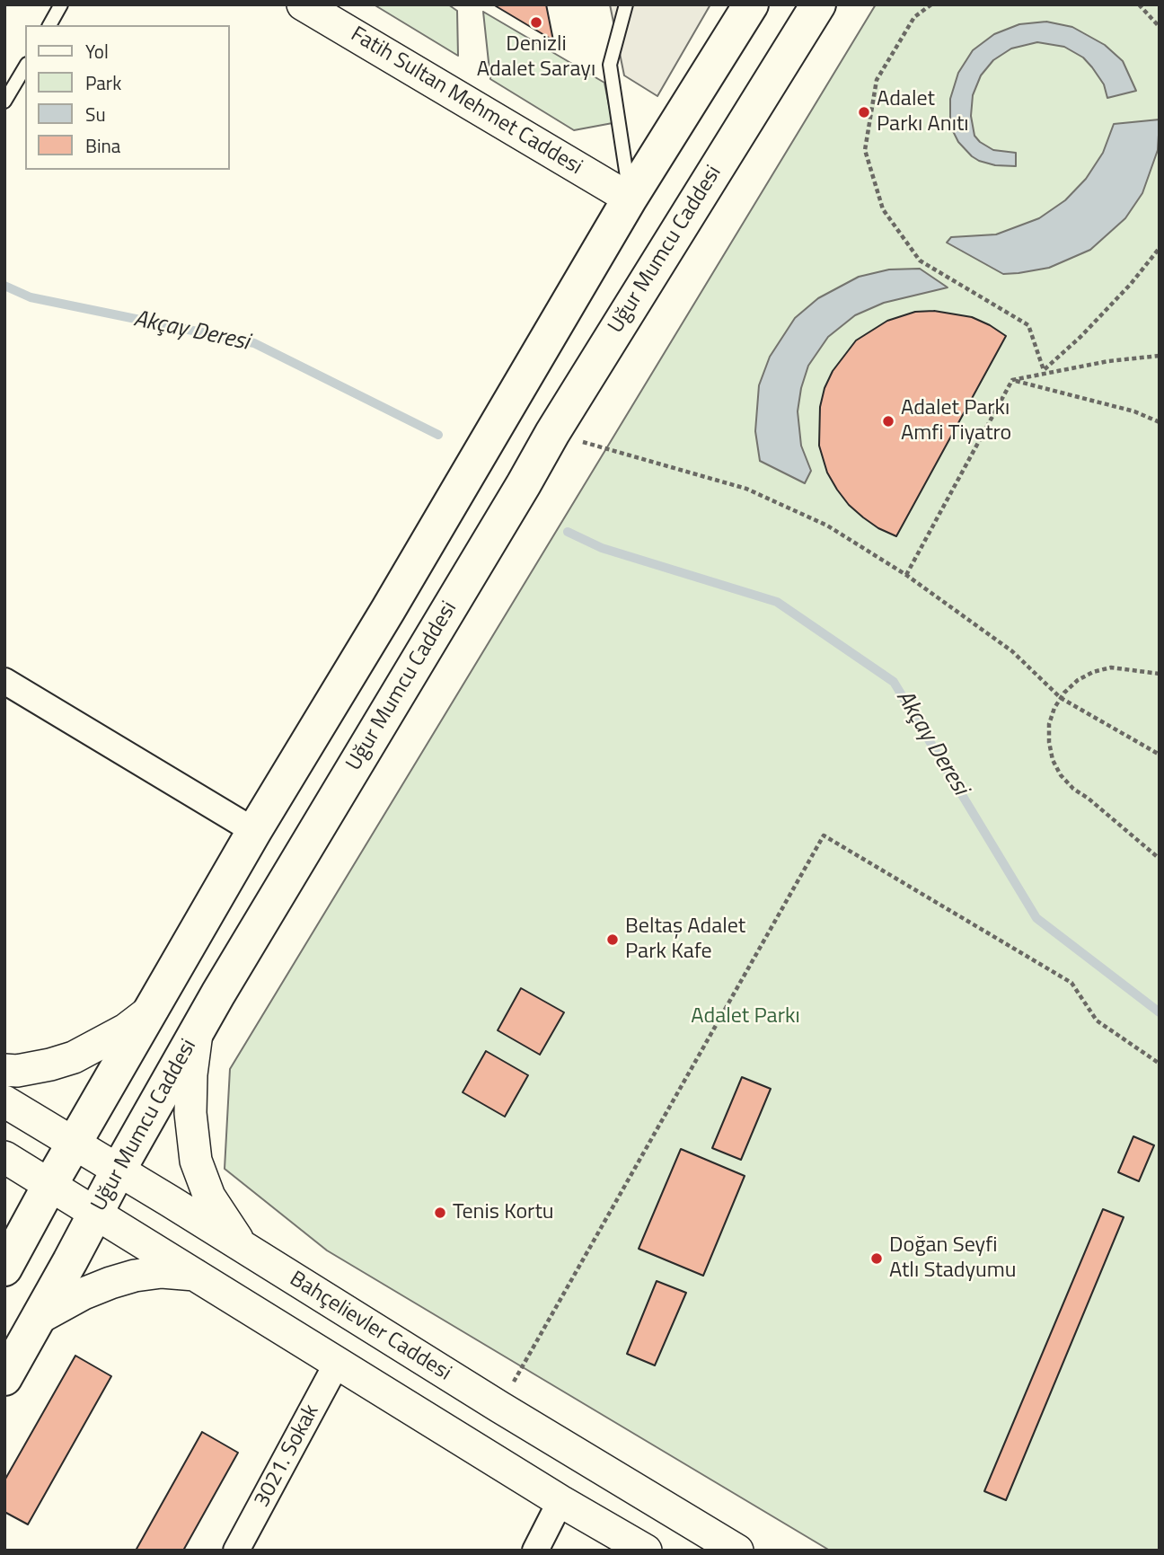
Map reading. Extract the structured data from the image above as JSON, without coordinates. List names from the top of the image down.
{
  "streets": {
    "main road": ["Uğur Mumcu Caddesi"],
    "street": ["Fatih Sultan Mehmet Caddesi", "Bahçelievler Caddesi", "3021. Sokak"]
  },
  "crossings": [
    ["Uğur Mumcu Caddesi", "Bahçelievler Caddesi"]
  ],
  "water": ["Akçay Deresi"],
  "parks": ["Adalet Parkı"],
  "places": [
    "Denizli Adalet Sarayı",
    "Adalet Parkı Anıtı",
    "Adalet Parkı Amfi Tiyatro",
    "Beltaş Adalet Park Kafe",
    "Tenis Kortu",
    "Doğan Seyfi Atlı Stadyumu"
  ],
  "legend": [
    "Yol",
    "Park",
    "Su",
    "Bina"
  ]
}
